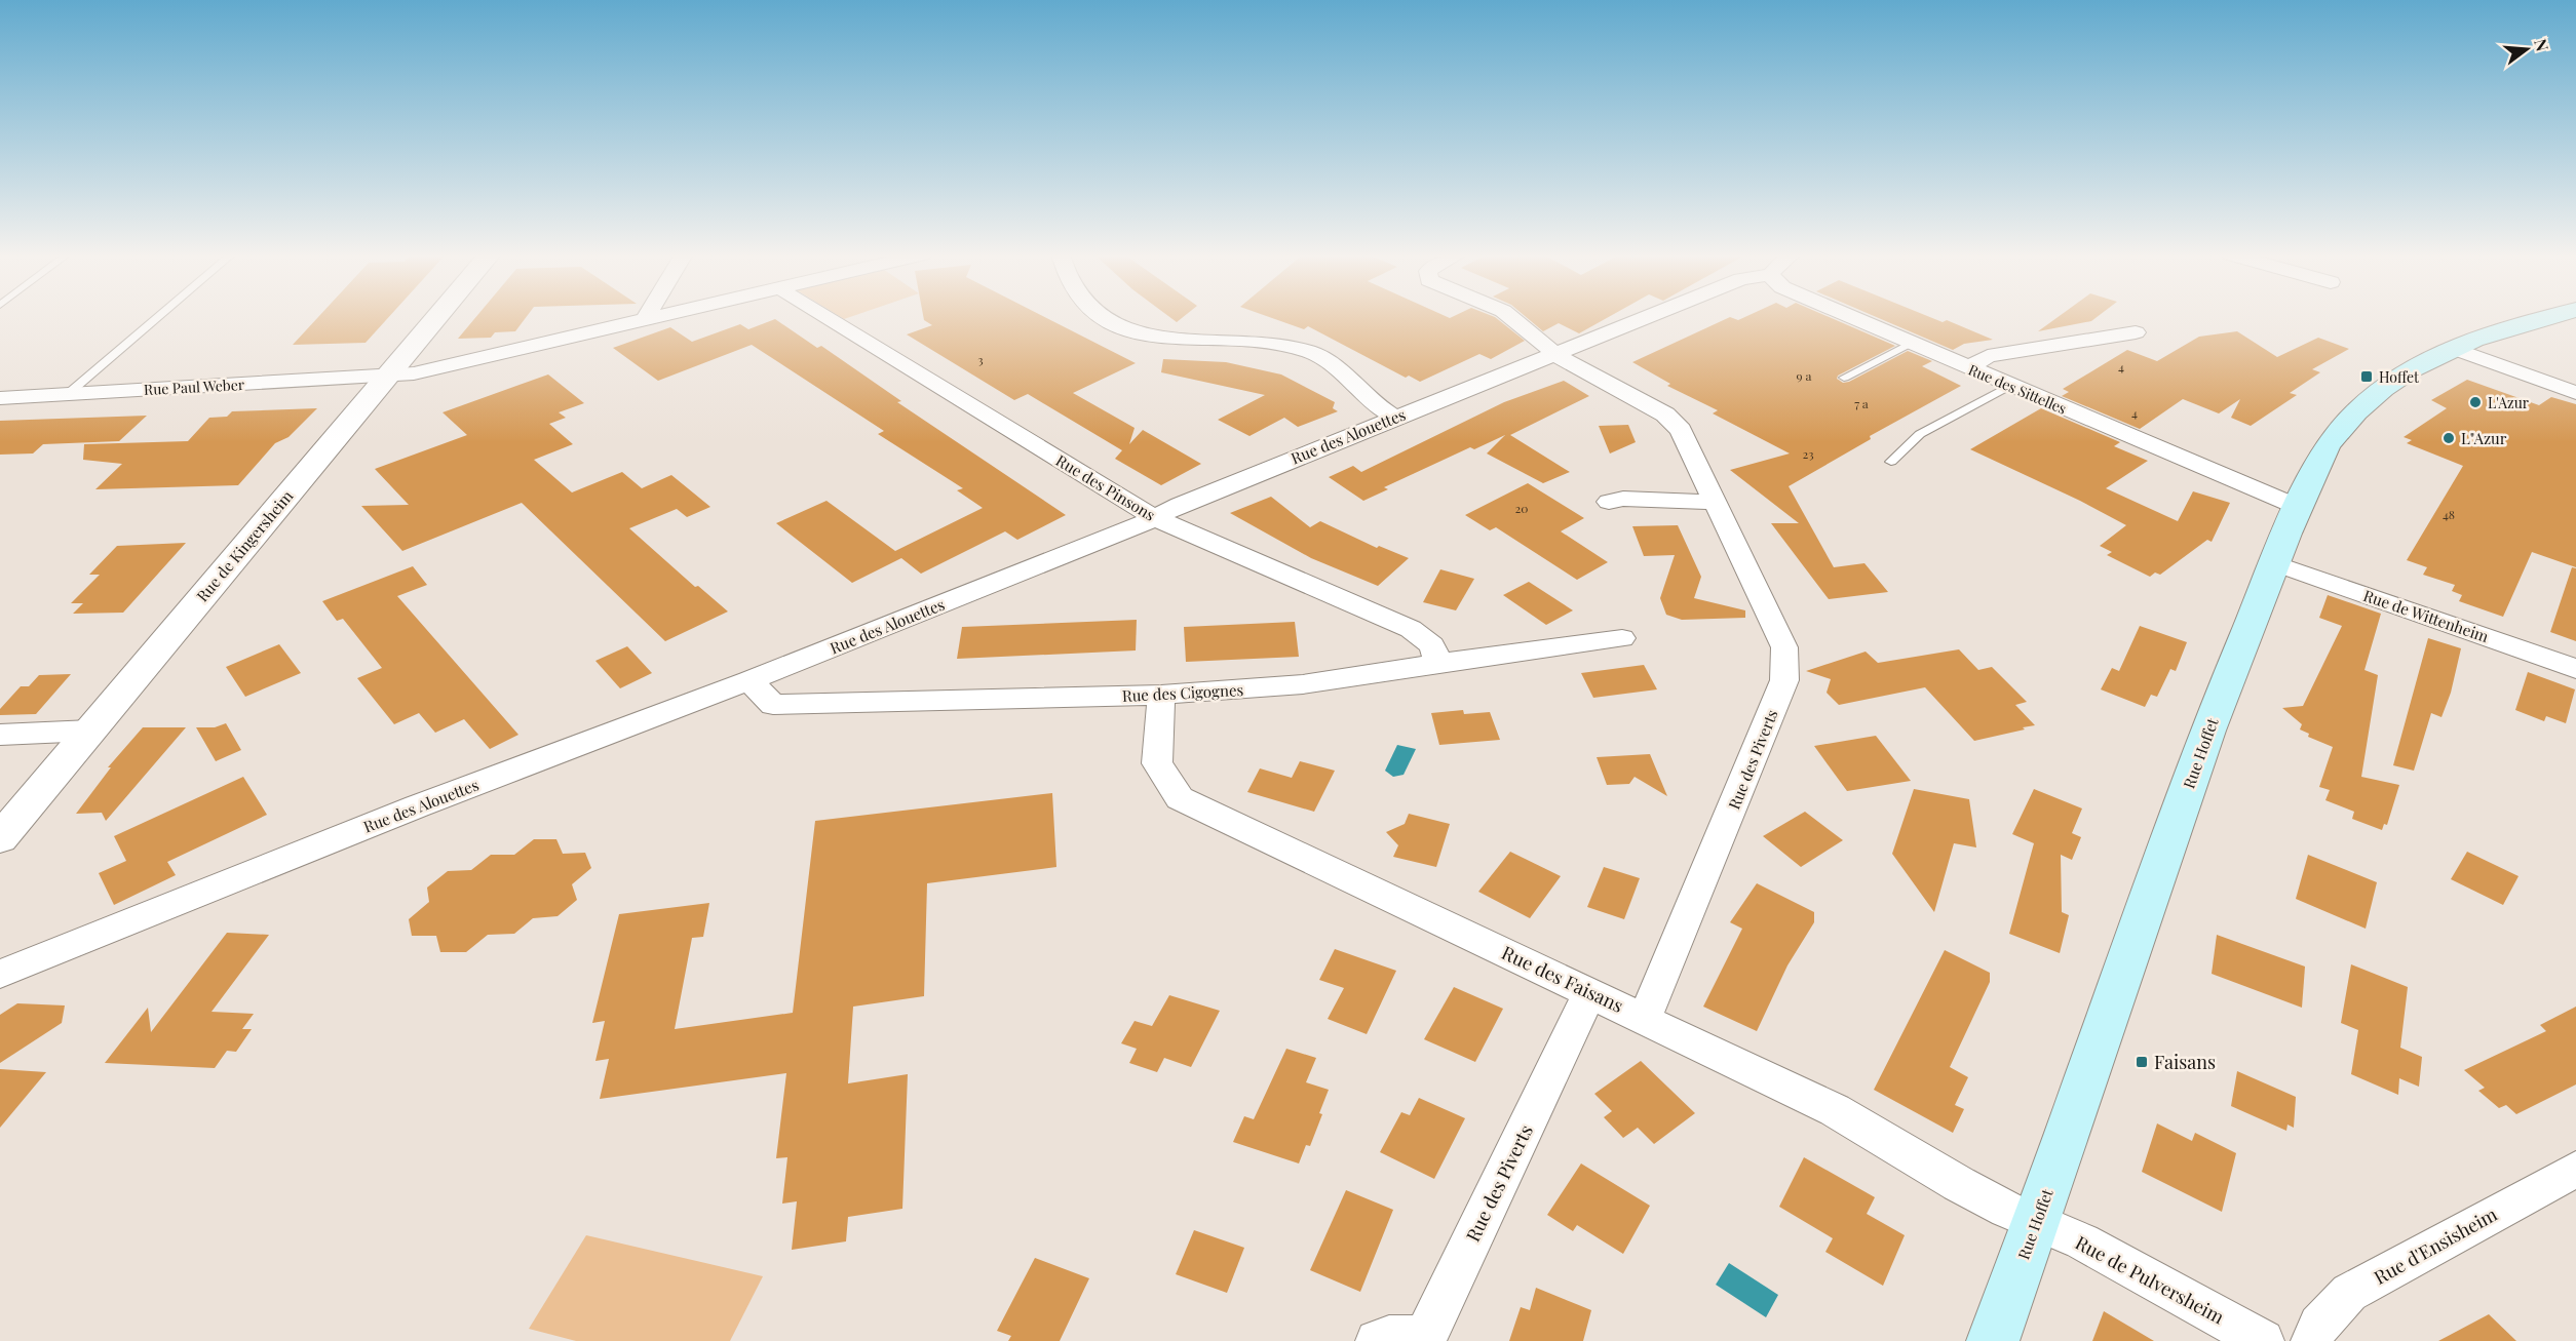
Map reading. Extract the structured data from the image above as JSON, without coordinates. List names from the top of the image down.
{
  "streets": {
    "main road": ["Rue Hoffet"],
    "street": [
      "Rue Paul Weber",
      "Rue des Sittelles",
      "Rue des Alouettes",
      "Rue des Pinsons",
      "Rue de Kingersheim",
      "Rue de Wittenheim",
      "Rue des Cigognes",
      "Rue des Piverts",
      "Rue des Faisans",
      "Rue d'Ensisheim",
      "Rue de Pulversheim"
    ]
  },
  "crossings": [
    ["Rue Paul Weber", "Rue de Kingersheim"],
    ["Rue des Sittelles", "Rue Hoffet"],
    ["Rue des Alouettes", "Rue des Pinsons"],
    ["Rue des Alouettes", "Rue des Cigognes"],
    ["Rue des Alouettes", "Rue des Piverts"],
    ["Rue des Pinsons", "Rue des Cigognes"],
    ["Rue de Wittenheim", "Rue Hoffet"],
    ["Rue des Cigognes", "Rue des Faisans"],
    ["Rue Hoffet", "Rue des Faisans"],
    ["Rue Hoffet", "Rue de Pulversheim"],
    ["Rue des Piverts", "Rue des Faisans"],
    ["Rue des Faisans", "Rue de Pulversheim"]
  ],
  "places": {
    "transit": ["Hoffet", "Faisans"],
    "other": ["L'Azur", "L\"Azur"]
  },
  "house_numbers": [
    "3",
    "4",
    "9 a",
    "7 a",
    "4",
    "23",
    "20",
    "48"
  ],
  "north": "right"
}
